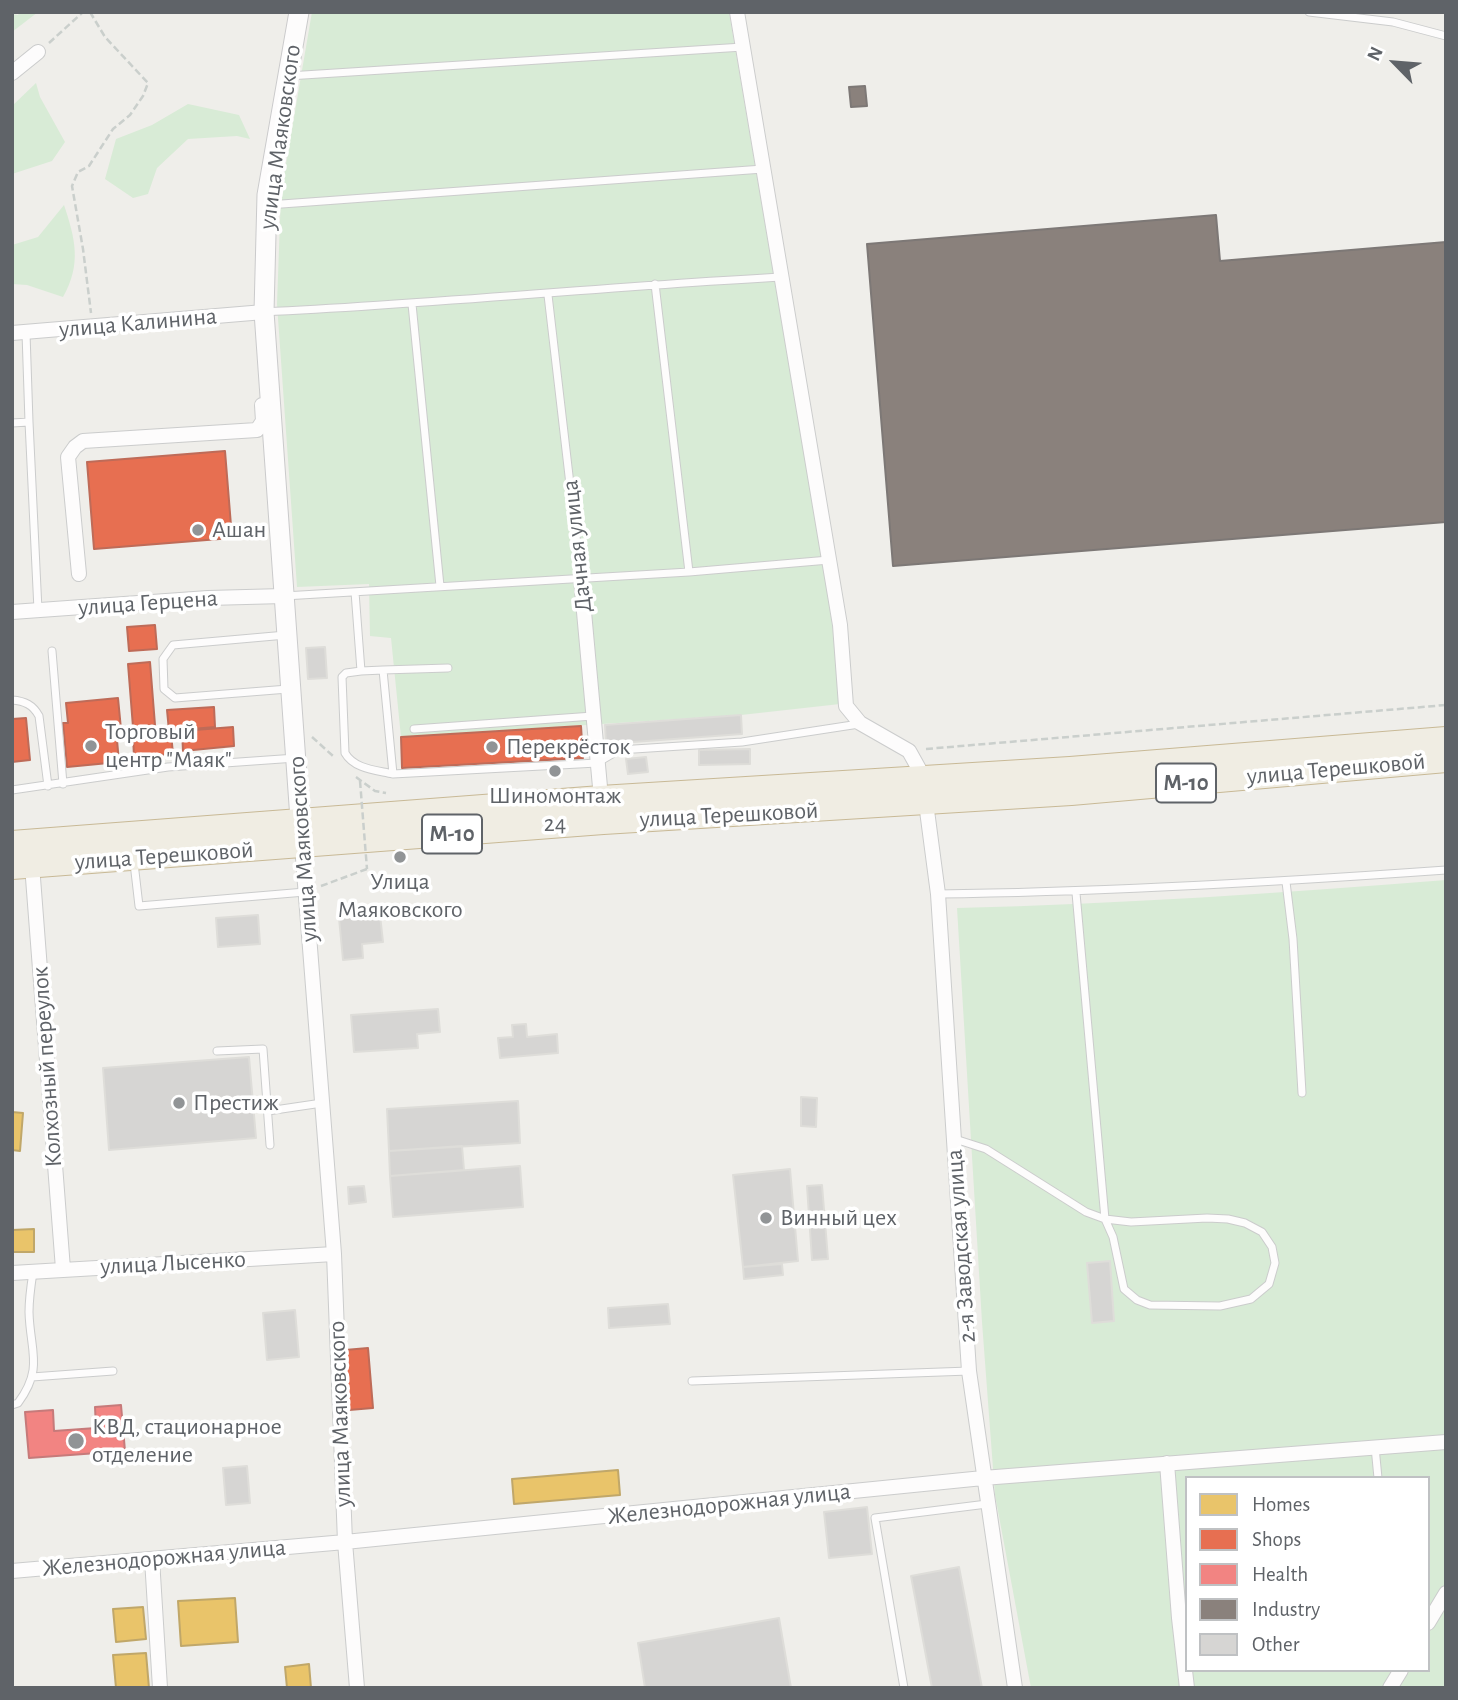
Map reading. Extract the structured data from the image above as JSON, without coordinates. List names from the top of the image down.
{
  "streets": {
    "highway": ["улица Терешковой", "М-10"],
    "street": [
      "улица Маяковского",
      "улица Калинина",
      "Дачная улица",
      "улица Герцена",
      "Колхозный переулок",
      "2-я Заводская улица",
      "улица Лысенко",
      "Железнодорожная улица"
    ]
  },
  "crossings": [
    ["улица Маяковского", "улица Калинина"],
    ["улица Маяковского", "улица Герцена"],
    ["улица Маяковского", "улица Терешковой"],
    ["улица Маяковского", "улица Лысенко"],
    ["улица Маяковского", "Железнодорожная улица"],
    ["Дачная улица", "улица Терешковой"],
    ["улица Терешковой", "Колхозный переулок"],
    ["улица Терешковой", "2-я Заводская улица"],
    ["Колхозный переулок", "улица Лысенко"],
    ["2-я Заводская улица", "Железнодорожная улица"]
  ],
  "places": [
    "Ашан",
    "Торговый центр \"Маяк\"",
    "Перекрёсток",
    "Шиномонтаж 24",
    "Улица Маяковского",
    "Престиж",
    "Винный цех",
    "КВД, стационарное отделение"
  ],
  "legend": [
    "Homes",
    "Shops",
    "Health",
    "Industry",
    "Other"
  ],
  "north": "top left"
}
